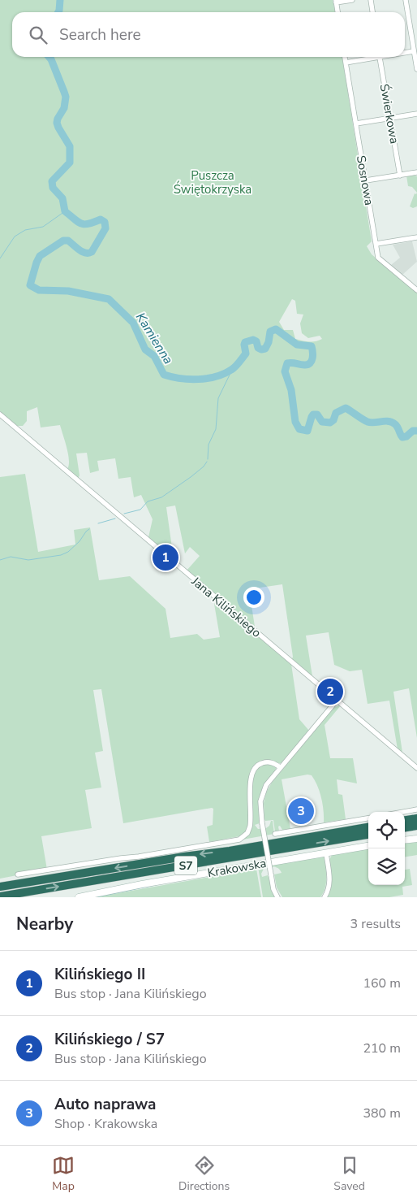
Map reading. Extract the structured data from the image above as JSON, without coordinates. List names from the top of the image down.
{
  "streets": {
    "highway": ["S7"],
    "street": [
      "Świerkowa",
      "Sosnowa",
      "Jana Kilińskiego",
      "Krakowska"
    ]
  },
  "water": ["Kamienna"],
  "parks": ["Puszcza Świętokrzyska"],
  "page": {
    "search": "Search here",
    "pins": ["1", "2", "3"],
    "heading": ["Nearby", "3 results"],
    "list": [
      {
        "mark": "1",
        "name": "Kilińskiego II",
        "note": "Bus stop · Jana Kilińskiego",
        "value": "160 m"
      },
      {
        "mark": "2",
        "name": "Kilińskiego / S7",
        "note": "Bus stop · Jana Kilińskiego",
        "value": "210 m"
      },
      {
        "mark": "3",
        "name": "Auto naprawa",
        "note": "Shop · Krakowska",
        "value": "380 m"
      }
    ],
    "nav": ["Map", "Directions", "Saved"]
  }
}
